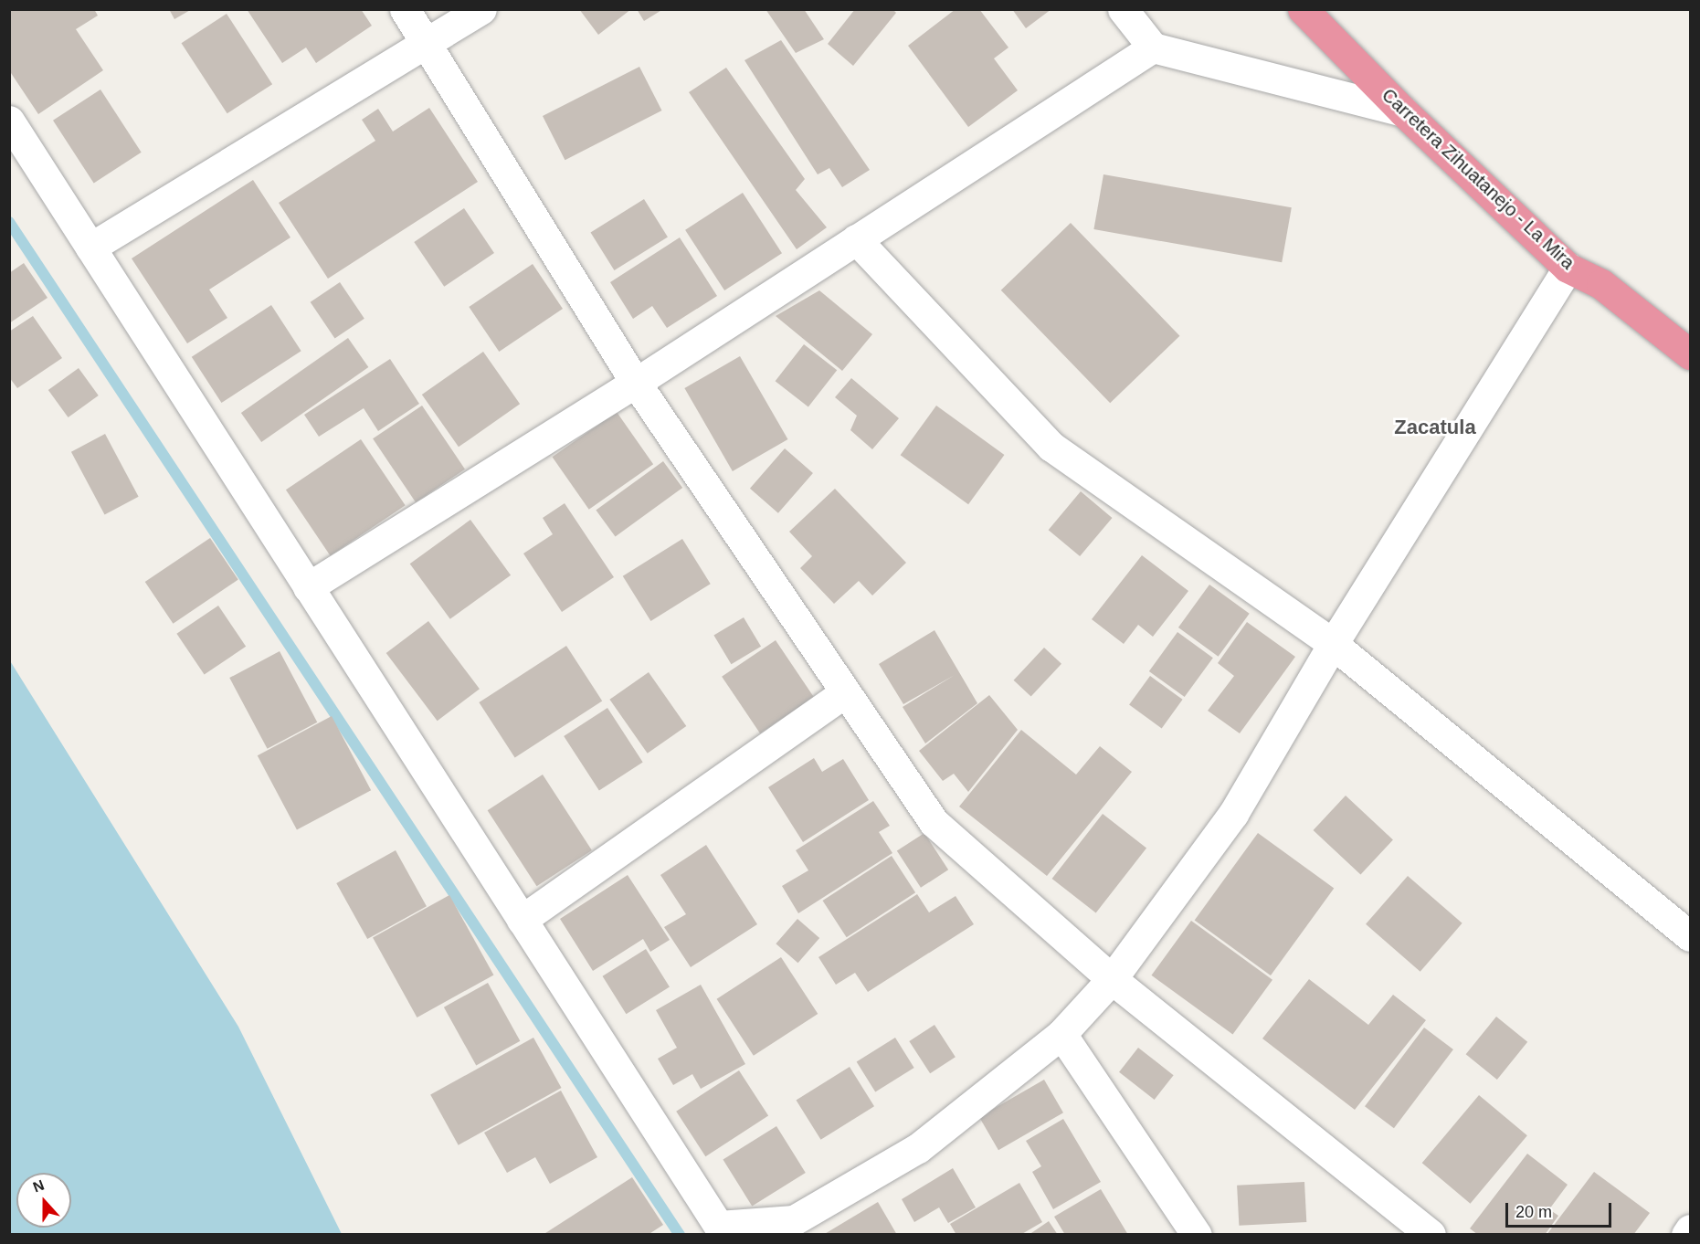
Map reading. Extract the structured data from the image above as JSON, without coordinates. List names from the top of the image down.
{
  "streets": {
    "highway": ["Carretera Zihuatanejo - La Mira"]
  },
  "districts": ["Zacatula"],
  "scale_bar": "20 m",
  "north": "top"
}
